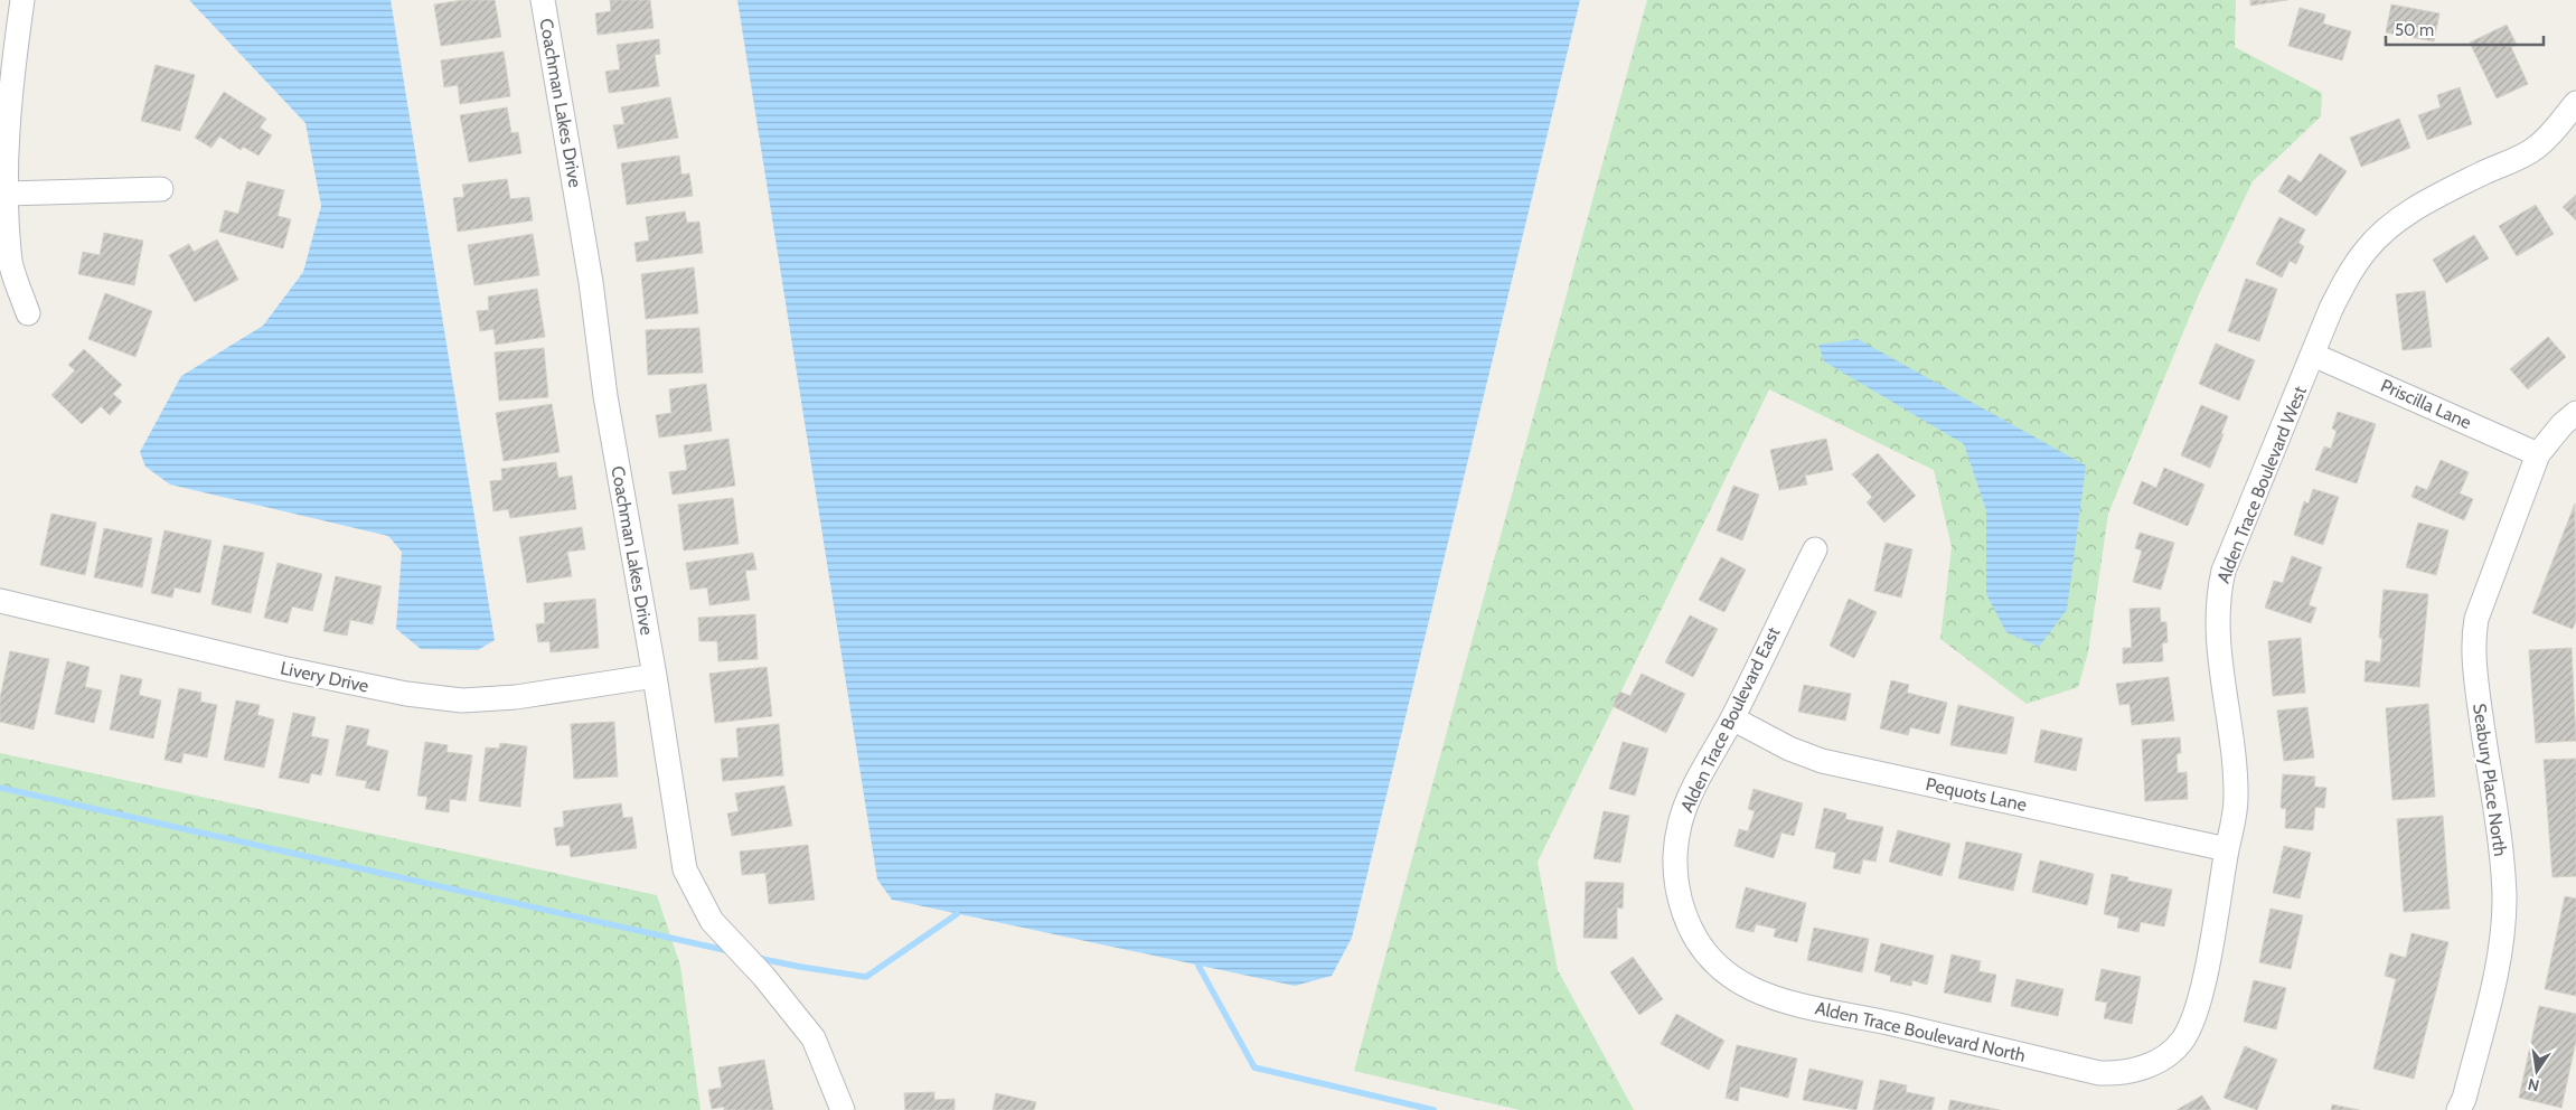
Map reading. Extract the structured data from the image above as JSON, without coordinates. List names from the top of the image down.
{
  "streets": {
    "street": [
      "Coachman Lakes Drive",
      "Priscilla Lane",
      "Alden Trace Boulevard West",
      "Livery Drive",
      "Alden Trace Boulevard East",
      "Seabury Place North",
      "Pequots Lane",
      "Alden Trace Boulevard North"
    ]
  },
  "crossings": [
    ["Coachman Lakes Drive", "Livery Drive"],
    ["Priscilla Lane", "Alden Trace Boulevard West"],
    ["Priscilla Lane", "Seabury Place North"],
    ["Alden Trace Boulevard West", "Pequots Lane"],
    ["Alden Trace Boulevard West", "Alden Trace Boulevard North"],
    ["Alden Trace Boulevard East", "Pequots Lane"],
    ["Alden Trace Boulevard East", "Alden Trace Boulevard North"]
  ],
  "scale_bar": "50 m",
  "north": "bottom"
}
